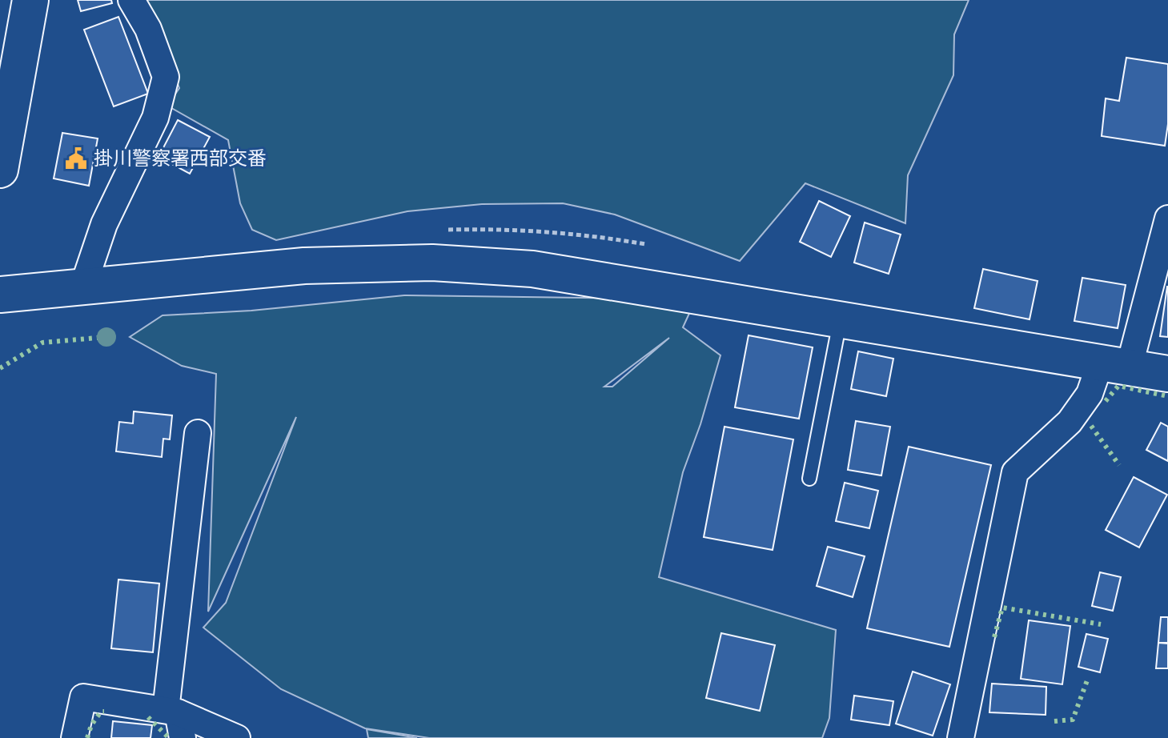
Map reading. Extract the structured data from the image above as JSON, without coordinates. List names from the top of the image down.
{
  "places": {
    "public building": ["掛川警察署西部交番"]
  }
}
